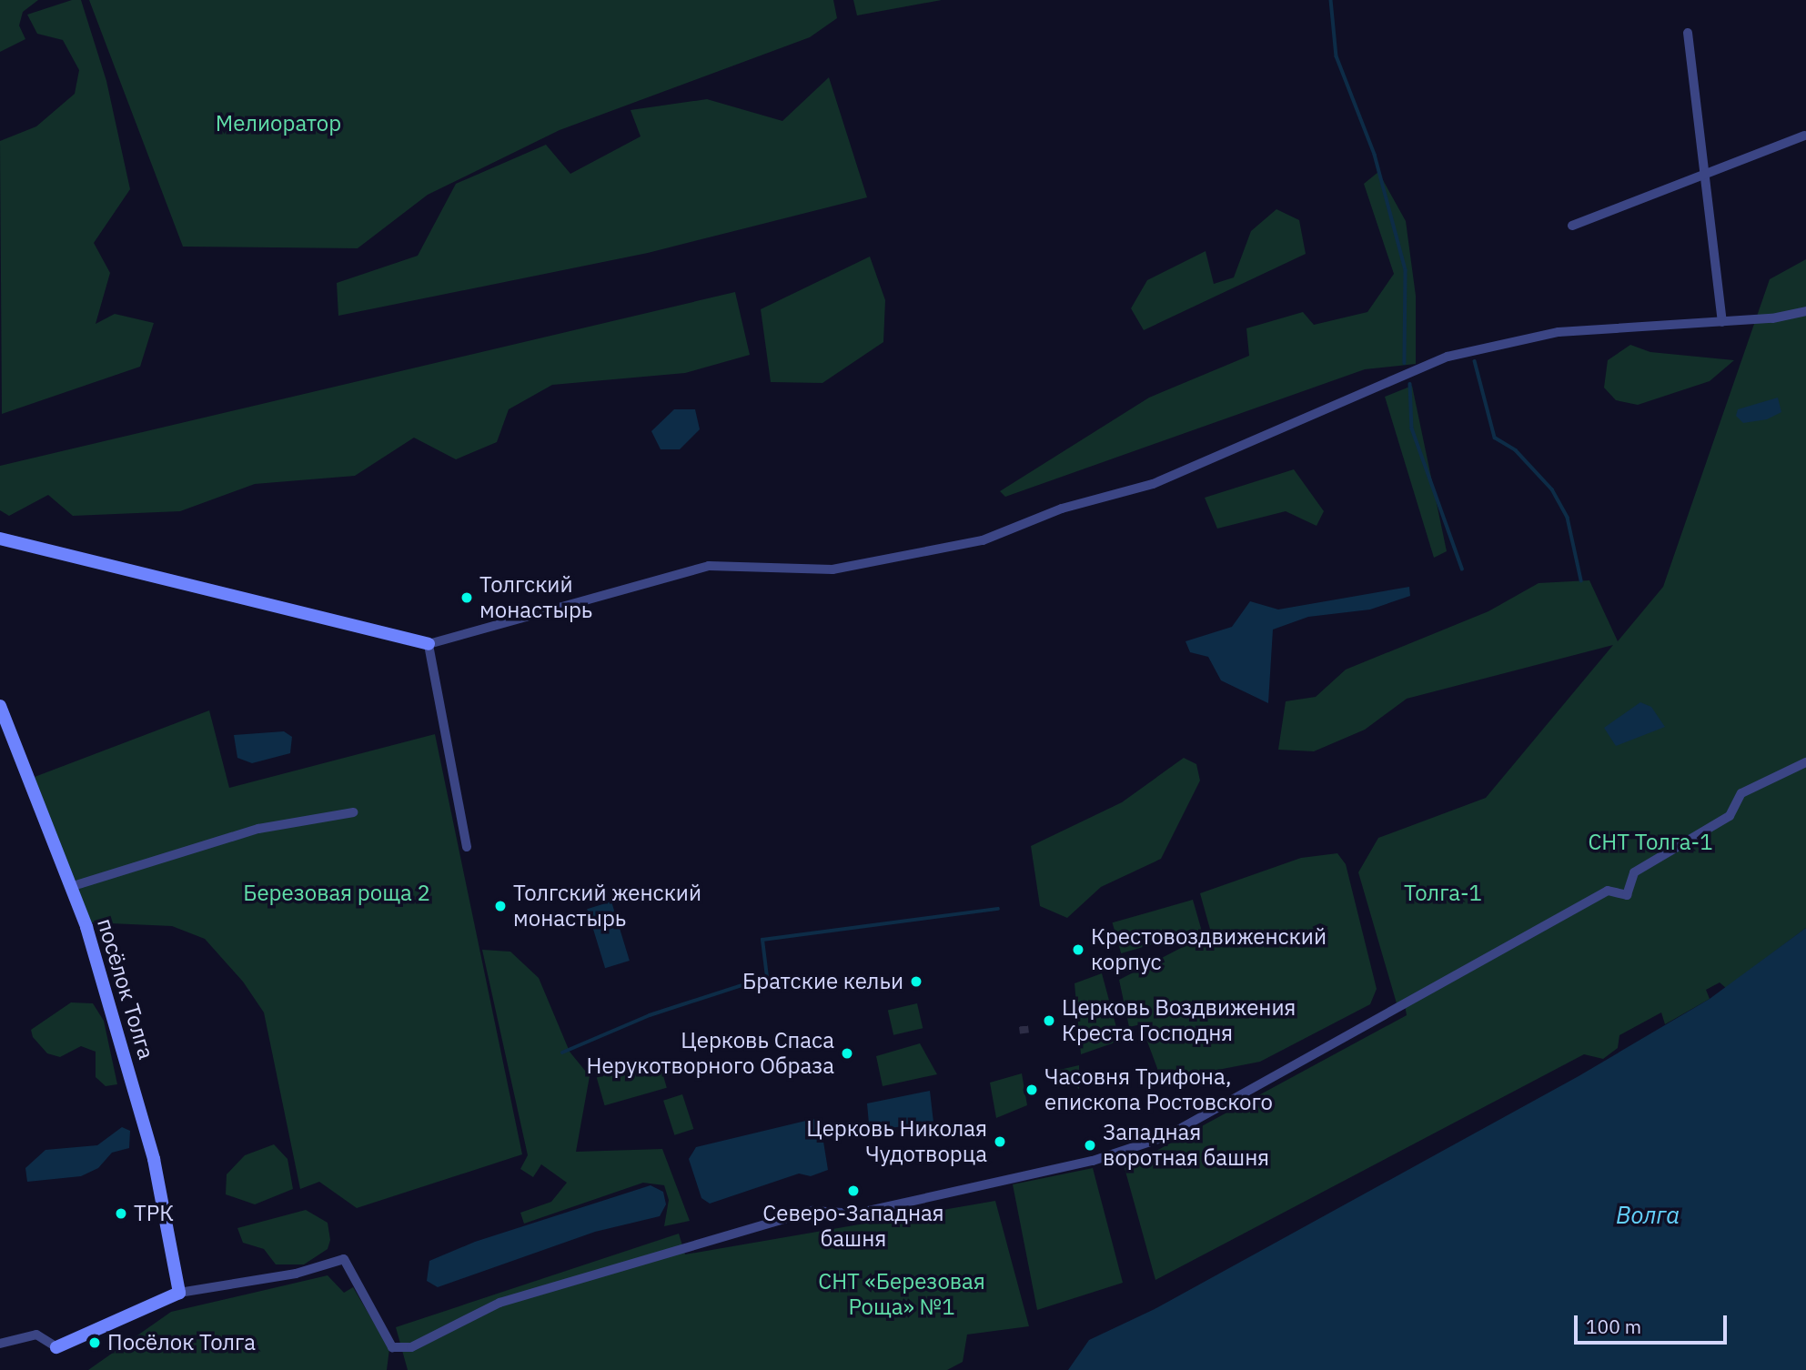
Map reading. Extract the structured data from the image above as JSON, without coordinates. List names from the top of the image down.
{
  "streets": {
    "street": ["посёлок Толга"]
  },
  "water": ["Волга"],
  "parks": [
    "Мелиоратор",
    "СНТ Толга-1",
    "Березовая роща 2",
    "Толга-1",
    "СНТ «Березовая Роща» №1"
  ],
  "places": [
    "Толгский монастырь",
    "Толгский женский монастырь",
    "Крестовоздвиженский корпус",
    "Братские кельи",
    "Церковь Воздвижения Креста Господня",
    "Церковь Спаса Нерукотворного Образа",
    "Часовня Трифона, епископа Ростовского",
    "Церковь Николая Чудотворца",
    "Западная воротная башня",
    "Северо-Западная башня",
    "ТРК",
    "Посёлок Толга"
  ],
  "scale_bar": "100 m"
}
